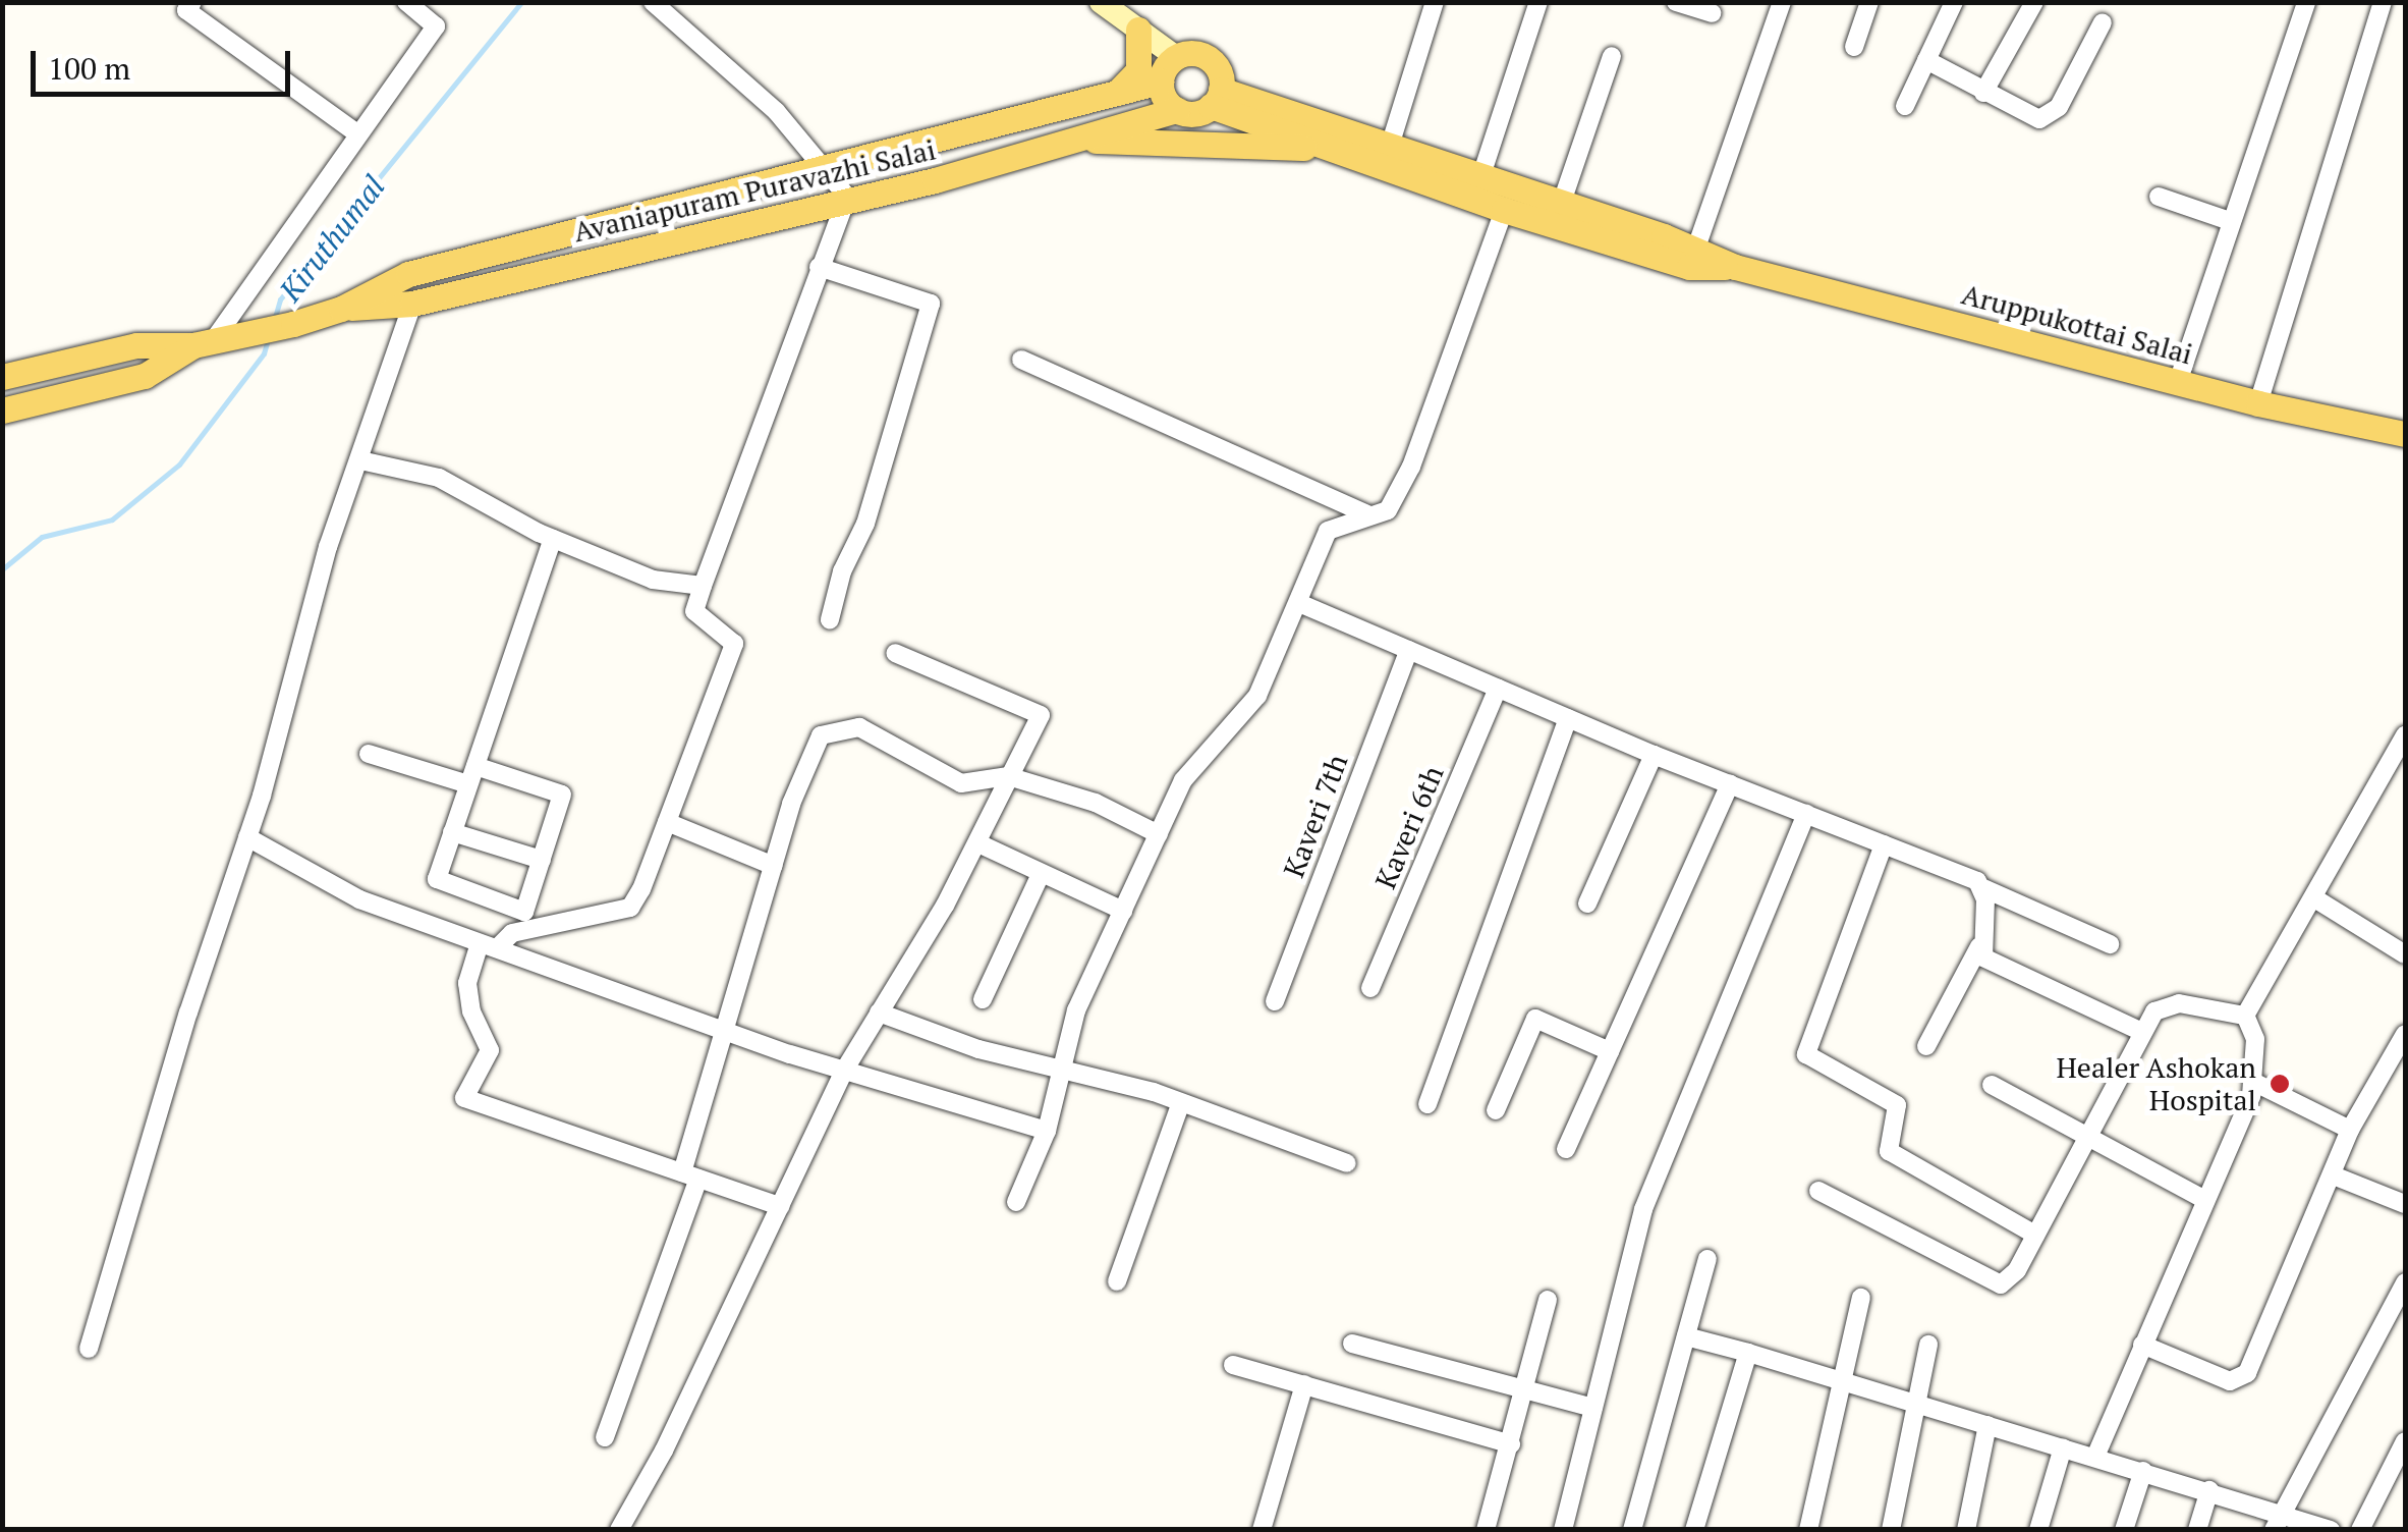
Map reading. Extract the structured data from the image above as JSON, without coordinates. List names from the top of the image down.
{
  "streets": {
    "main road": ["Avaniapuram Puravazhi Salai", "Aruppukottai Salai"],
    "street": ["Kaveri 7th", "Kaveri 6th"]
  },
  "crossings": [
    ["Avaniapuram Puravazhi Salai", "Aruppukottai Salai"]
  ],
  "water": ["Kiruthumal"],
  "places": ["Healer Ashokan Hospital"],
  "scale_bar": "100 m"
}
